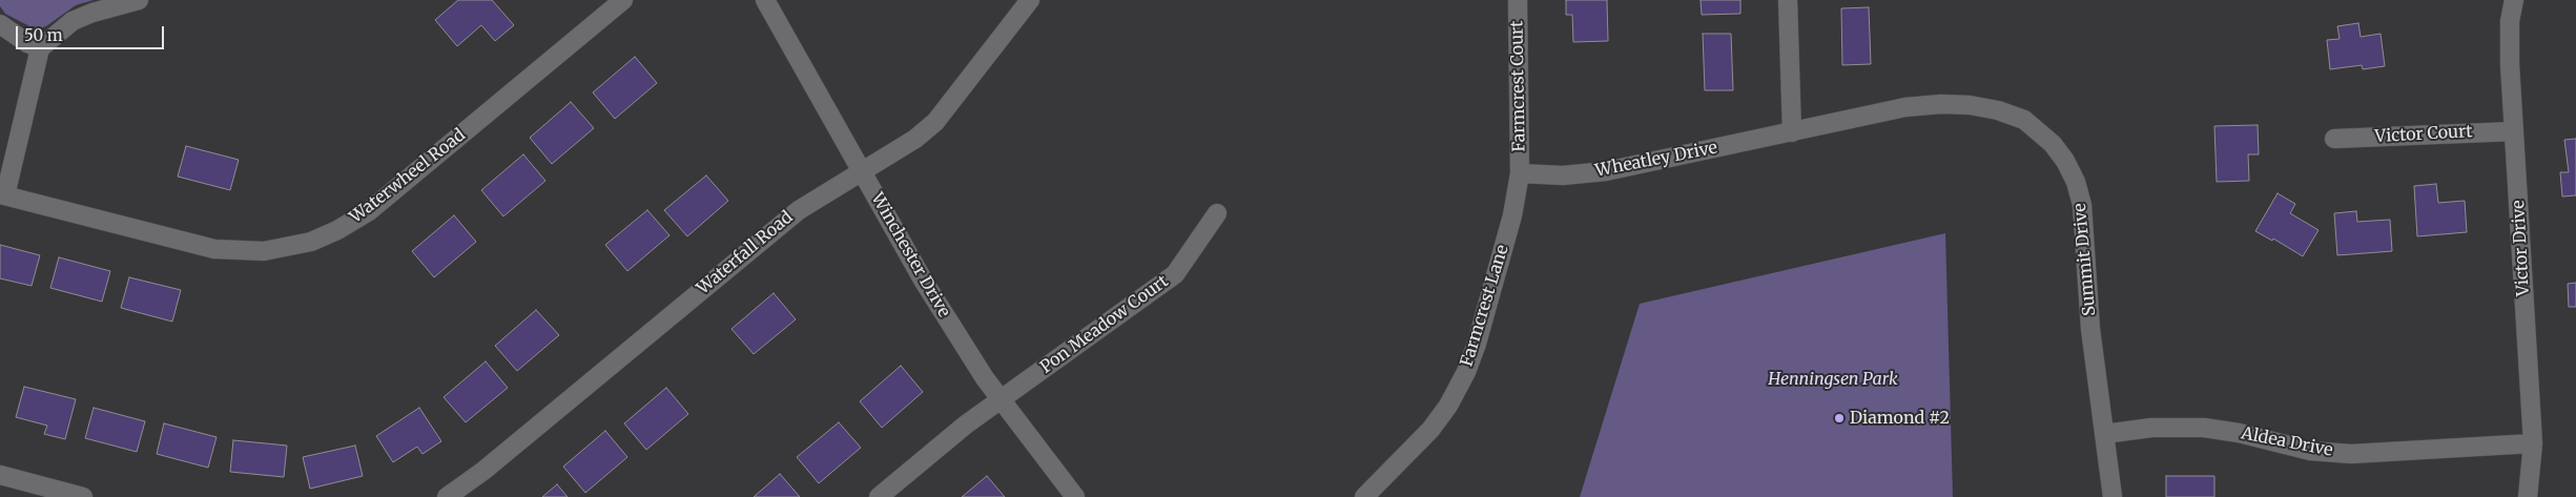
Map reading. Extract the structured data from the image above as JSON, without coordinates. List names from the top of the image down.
{
  "streets": {
    "street": [
      "Farmcrest Court",
      "Victor Court",
      "Wheatley Drive",
      "Waterwheel Road",
      "Victor Drive",
      "Waterfall Road",
      "Winchester Drive",
      "Summit Drive",
      "Farmcrest Lane",
      "Pon Meadow Court",
      "Aldea Drive"
    ]
  },
  "crossings": [
    ["Farmcrest Court", "Wheatley Drive"],
    ["Farmcrest Court", "Farmcrest Lane"],
    ["Victor Court", "Victor Drive"],
    ["Wheatley Drive", "Summit Drive"],
    ["Wheatley Drive", "Farmcrest Lane"],
    ["Victor Drive", "Aldea Drive"],
    ["Waterfall Road", "Winchester Drive"],
    ["Winchester Drive", "Pon Meadow Court"],
    ["Summit Drive", "Aldea Drive"]
  ],
  "parks": ["Henningsen Park"],
  "places": ["Diamond #2"],
  "scale_bar": "50 m"
}
